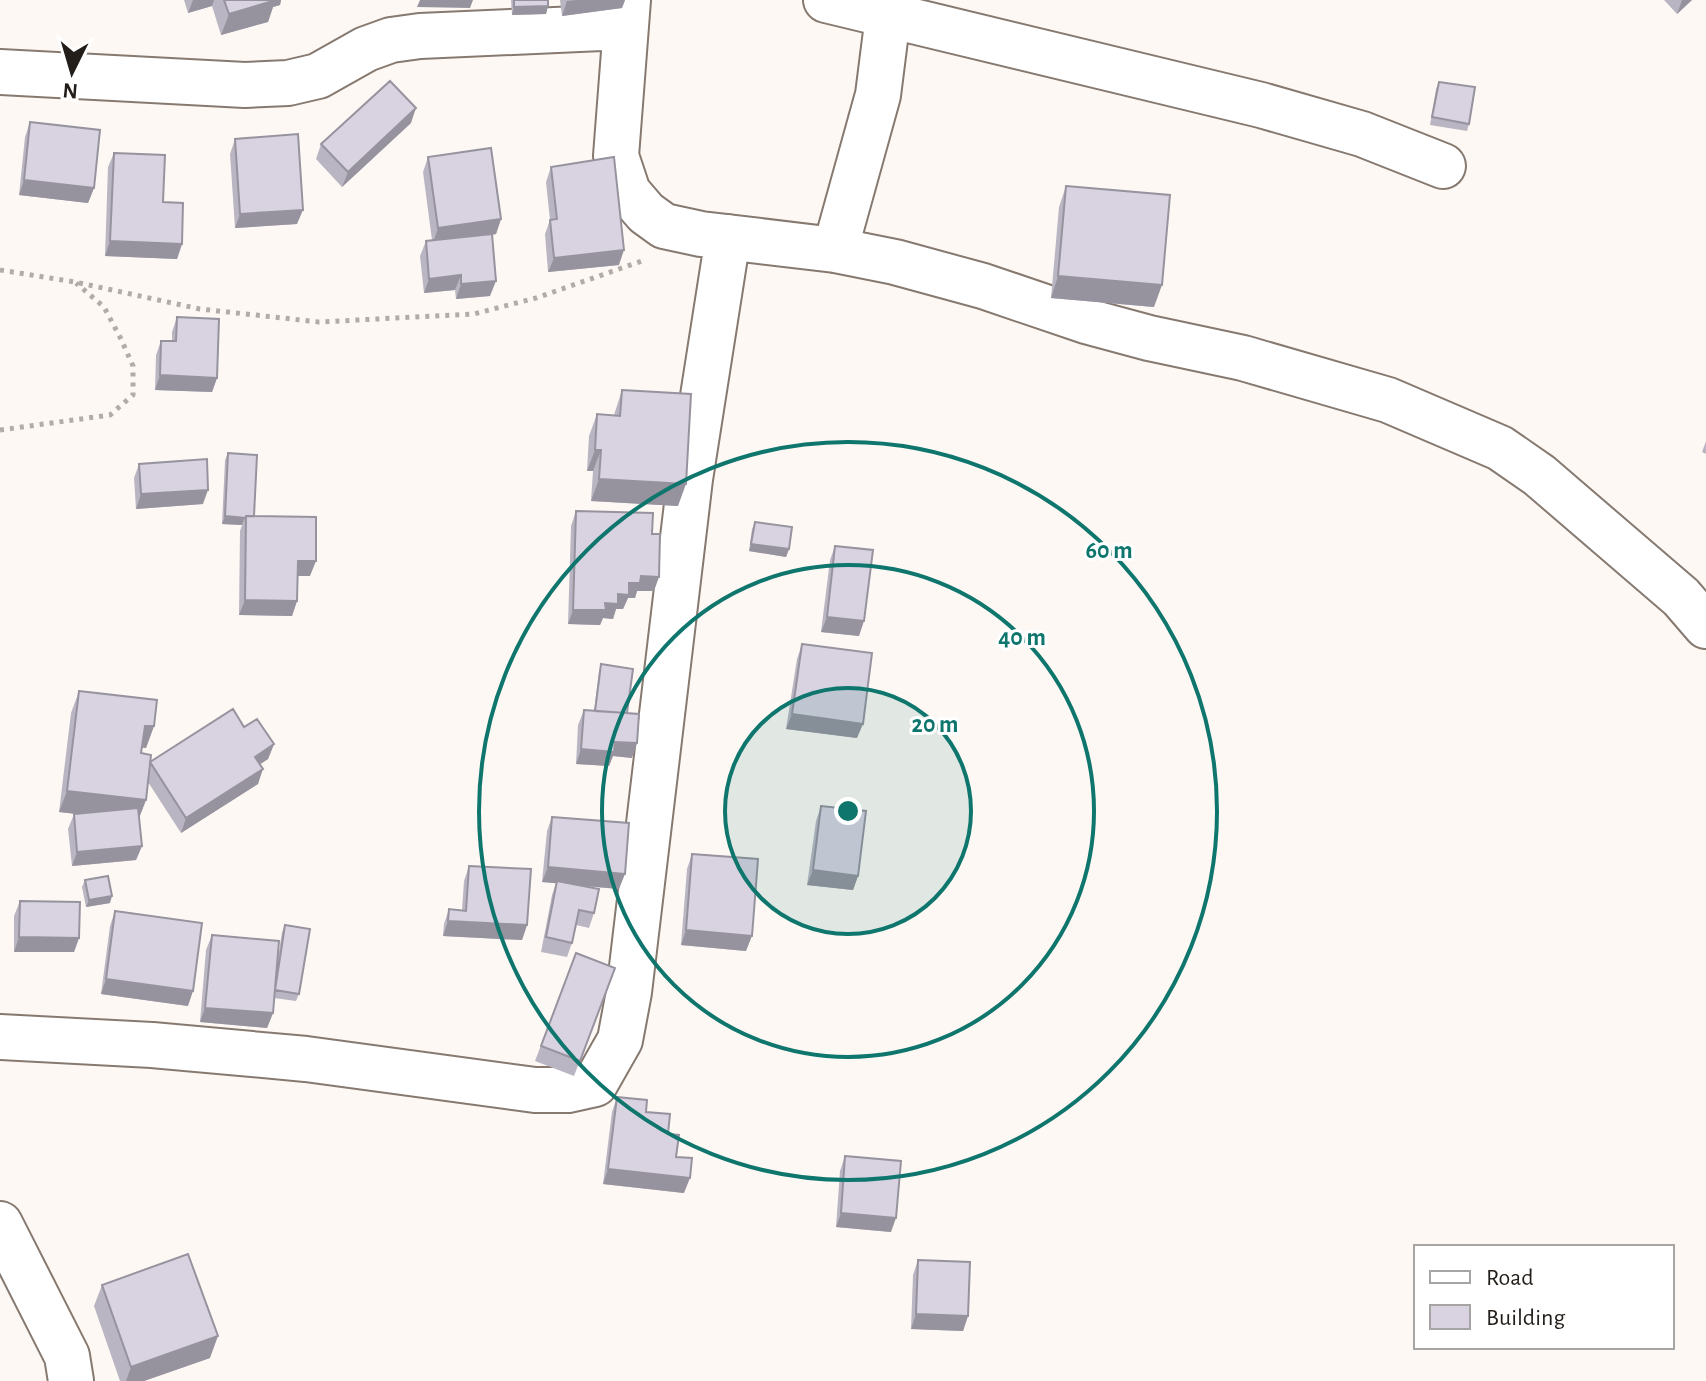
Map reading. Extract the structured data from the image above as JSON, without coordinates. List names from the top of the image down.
{
  "legend": ["Road", "Building"],
  "north": "bottom",
  "rings": ["60 m", "40 m", "20 m"]
}
